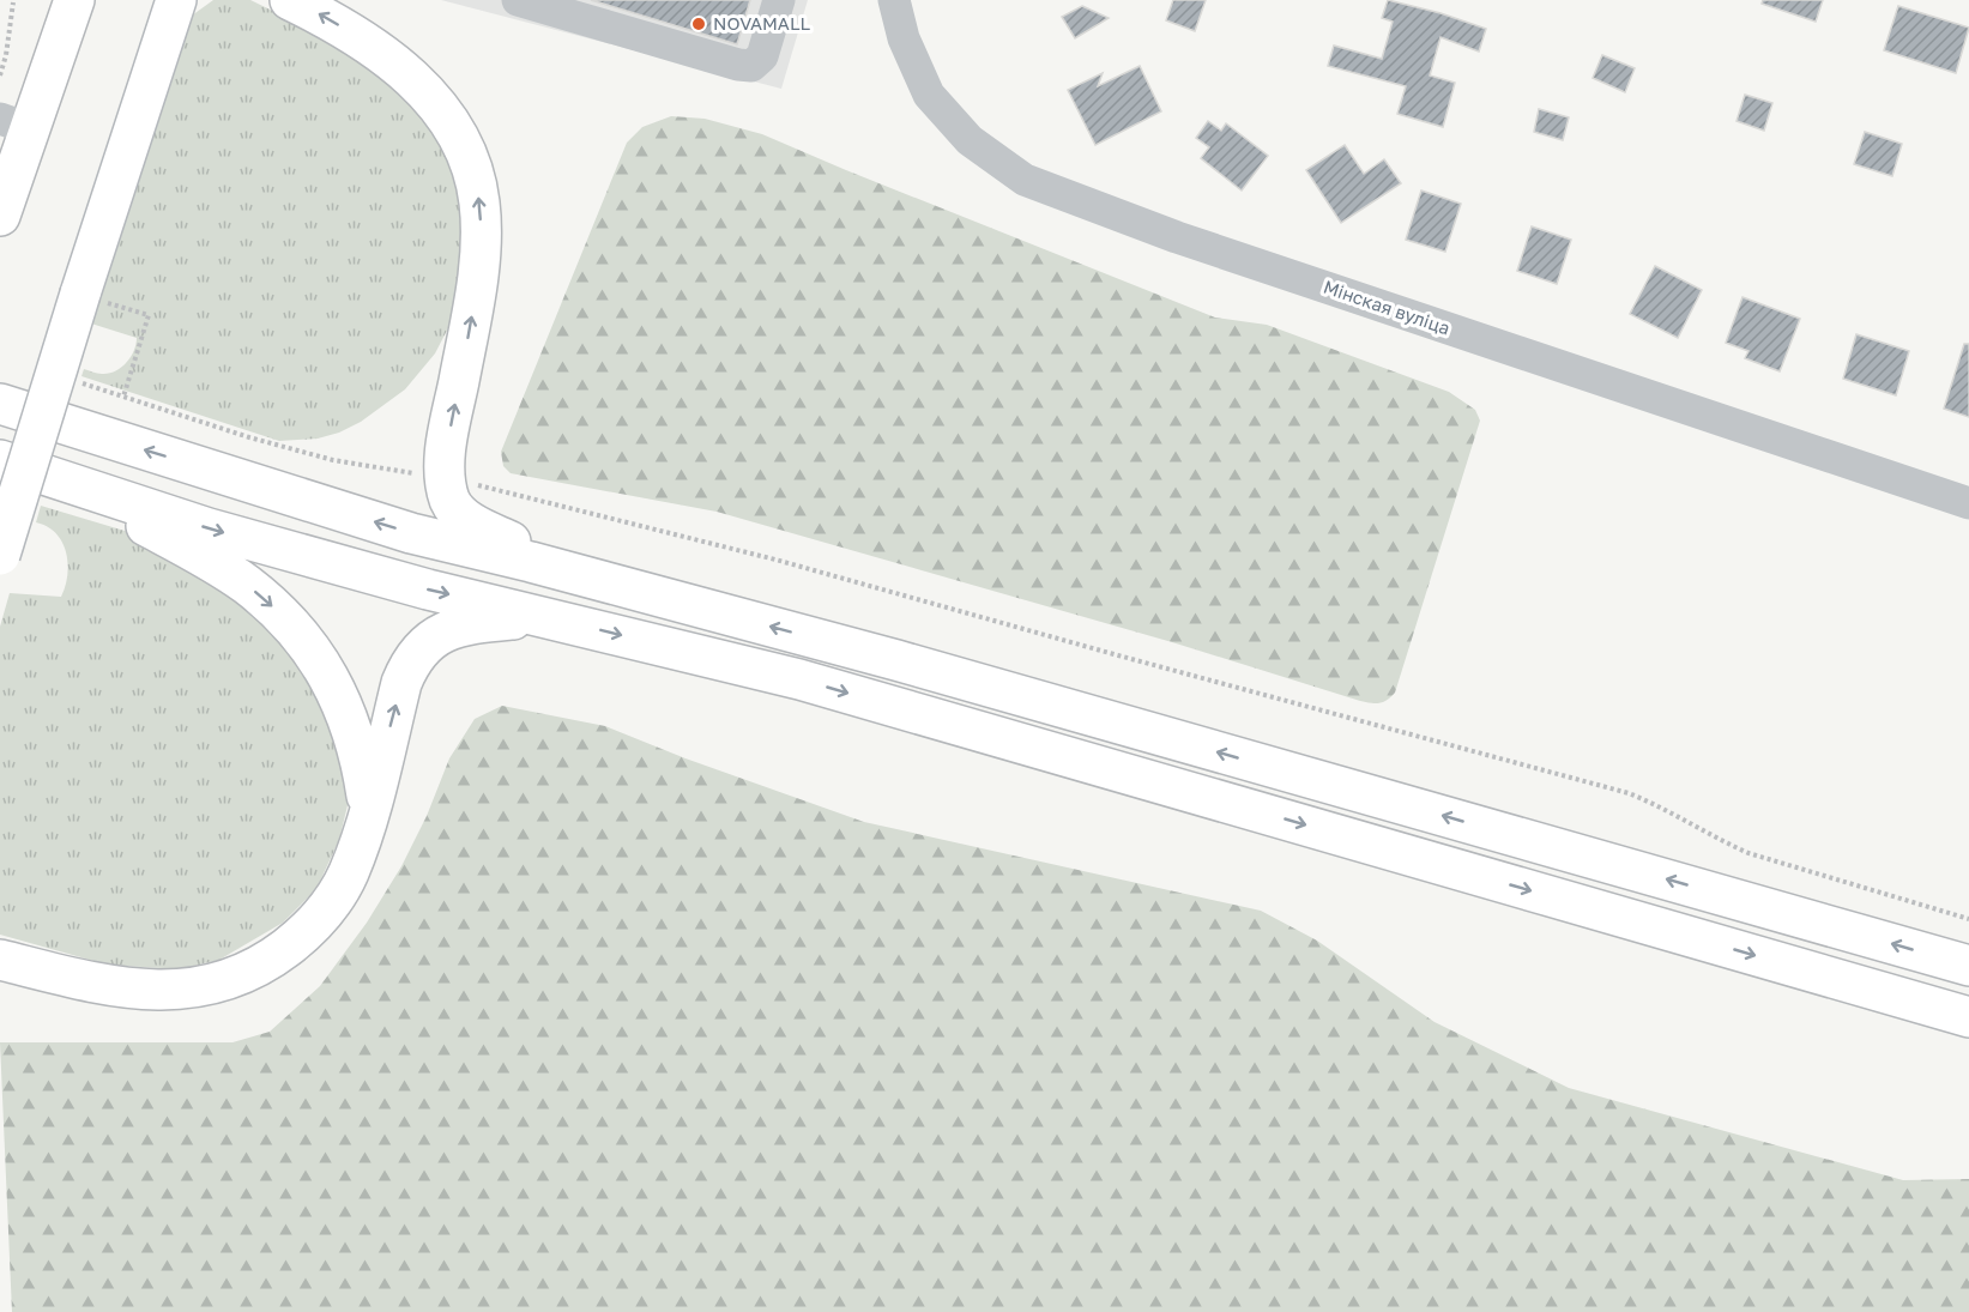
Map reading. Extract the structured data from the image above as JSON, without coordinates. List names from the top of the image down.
{
  "streets": {
    "street": ["Мінская вуліца"]
  },
  "places": ["NOVAMALL"]
}
